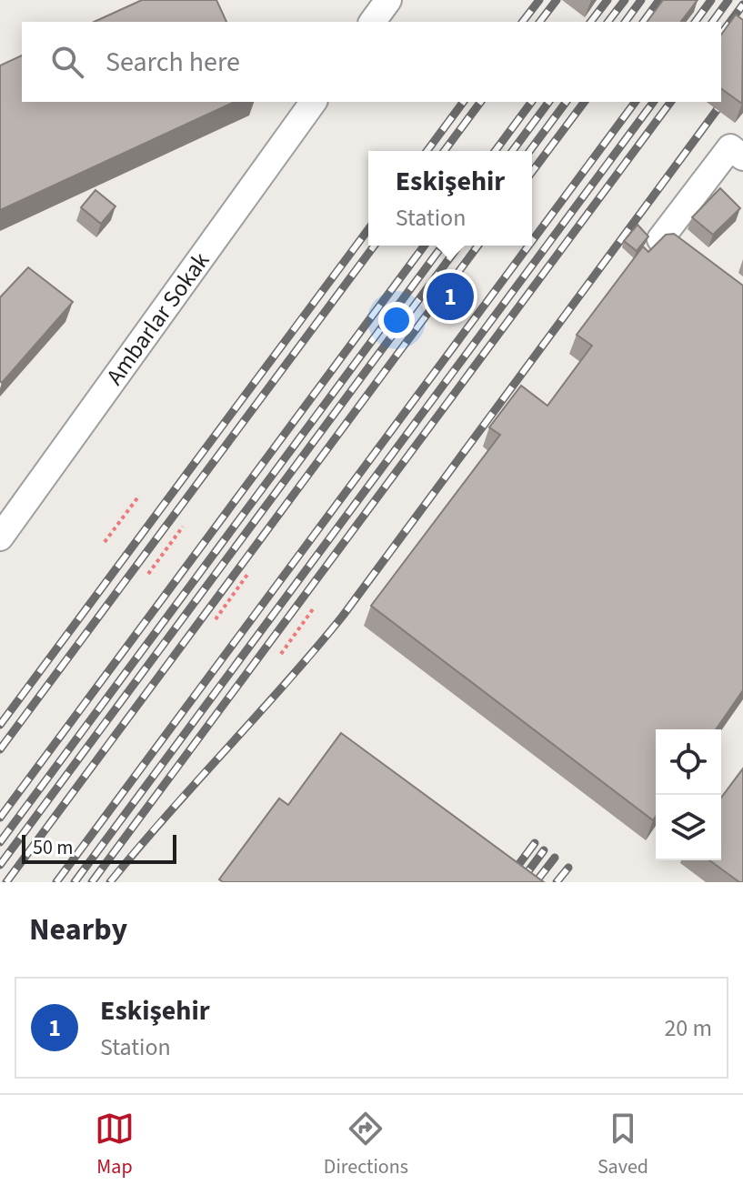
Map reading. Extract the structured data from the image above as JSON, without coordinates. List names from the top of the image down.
{
  "streets": {
    "street": ["Ambarlar Sokak"]
  },
  "scale_bar": "50 m",
  "page": {
    "search": "Search here",
    "popup": ["Eskişehir", "Station"],
    "pins": "1",
    "scale": "50 m",
    "heading": "Nearby",
    "list": [
      {
        "mark": "1",
        "name": "Eskişehir",
        "note": "Station",
        "value": "20 m"
      }
    ],
    "nav": ["Map", "Directions", "Saved"]
  }
}
